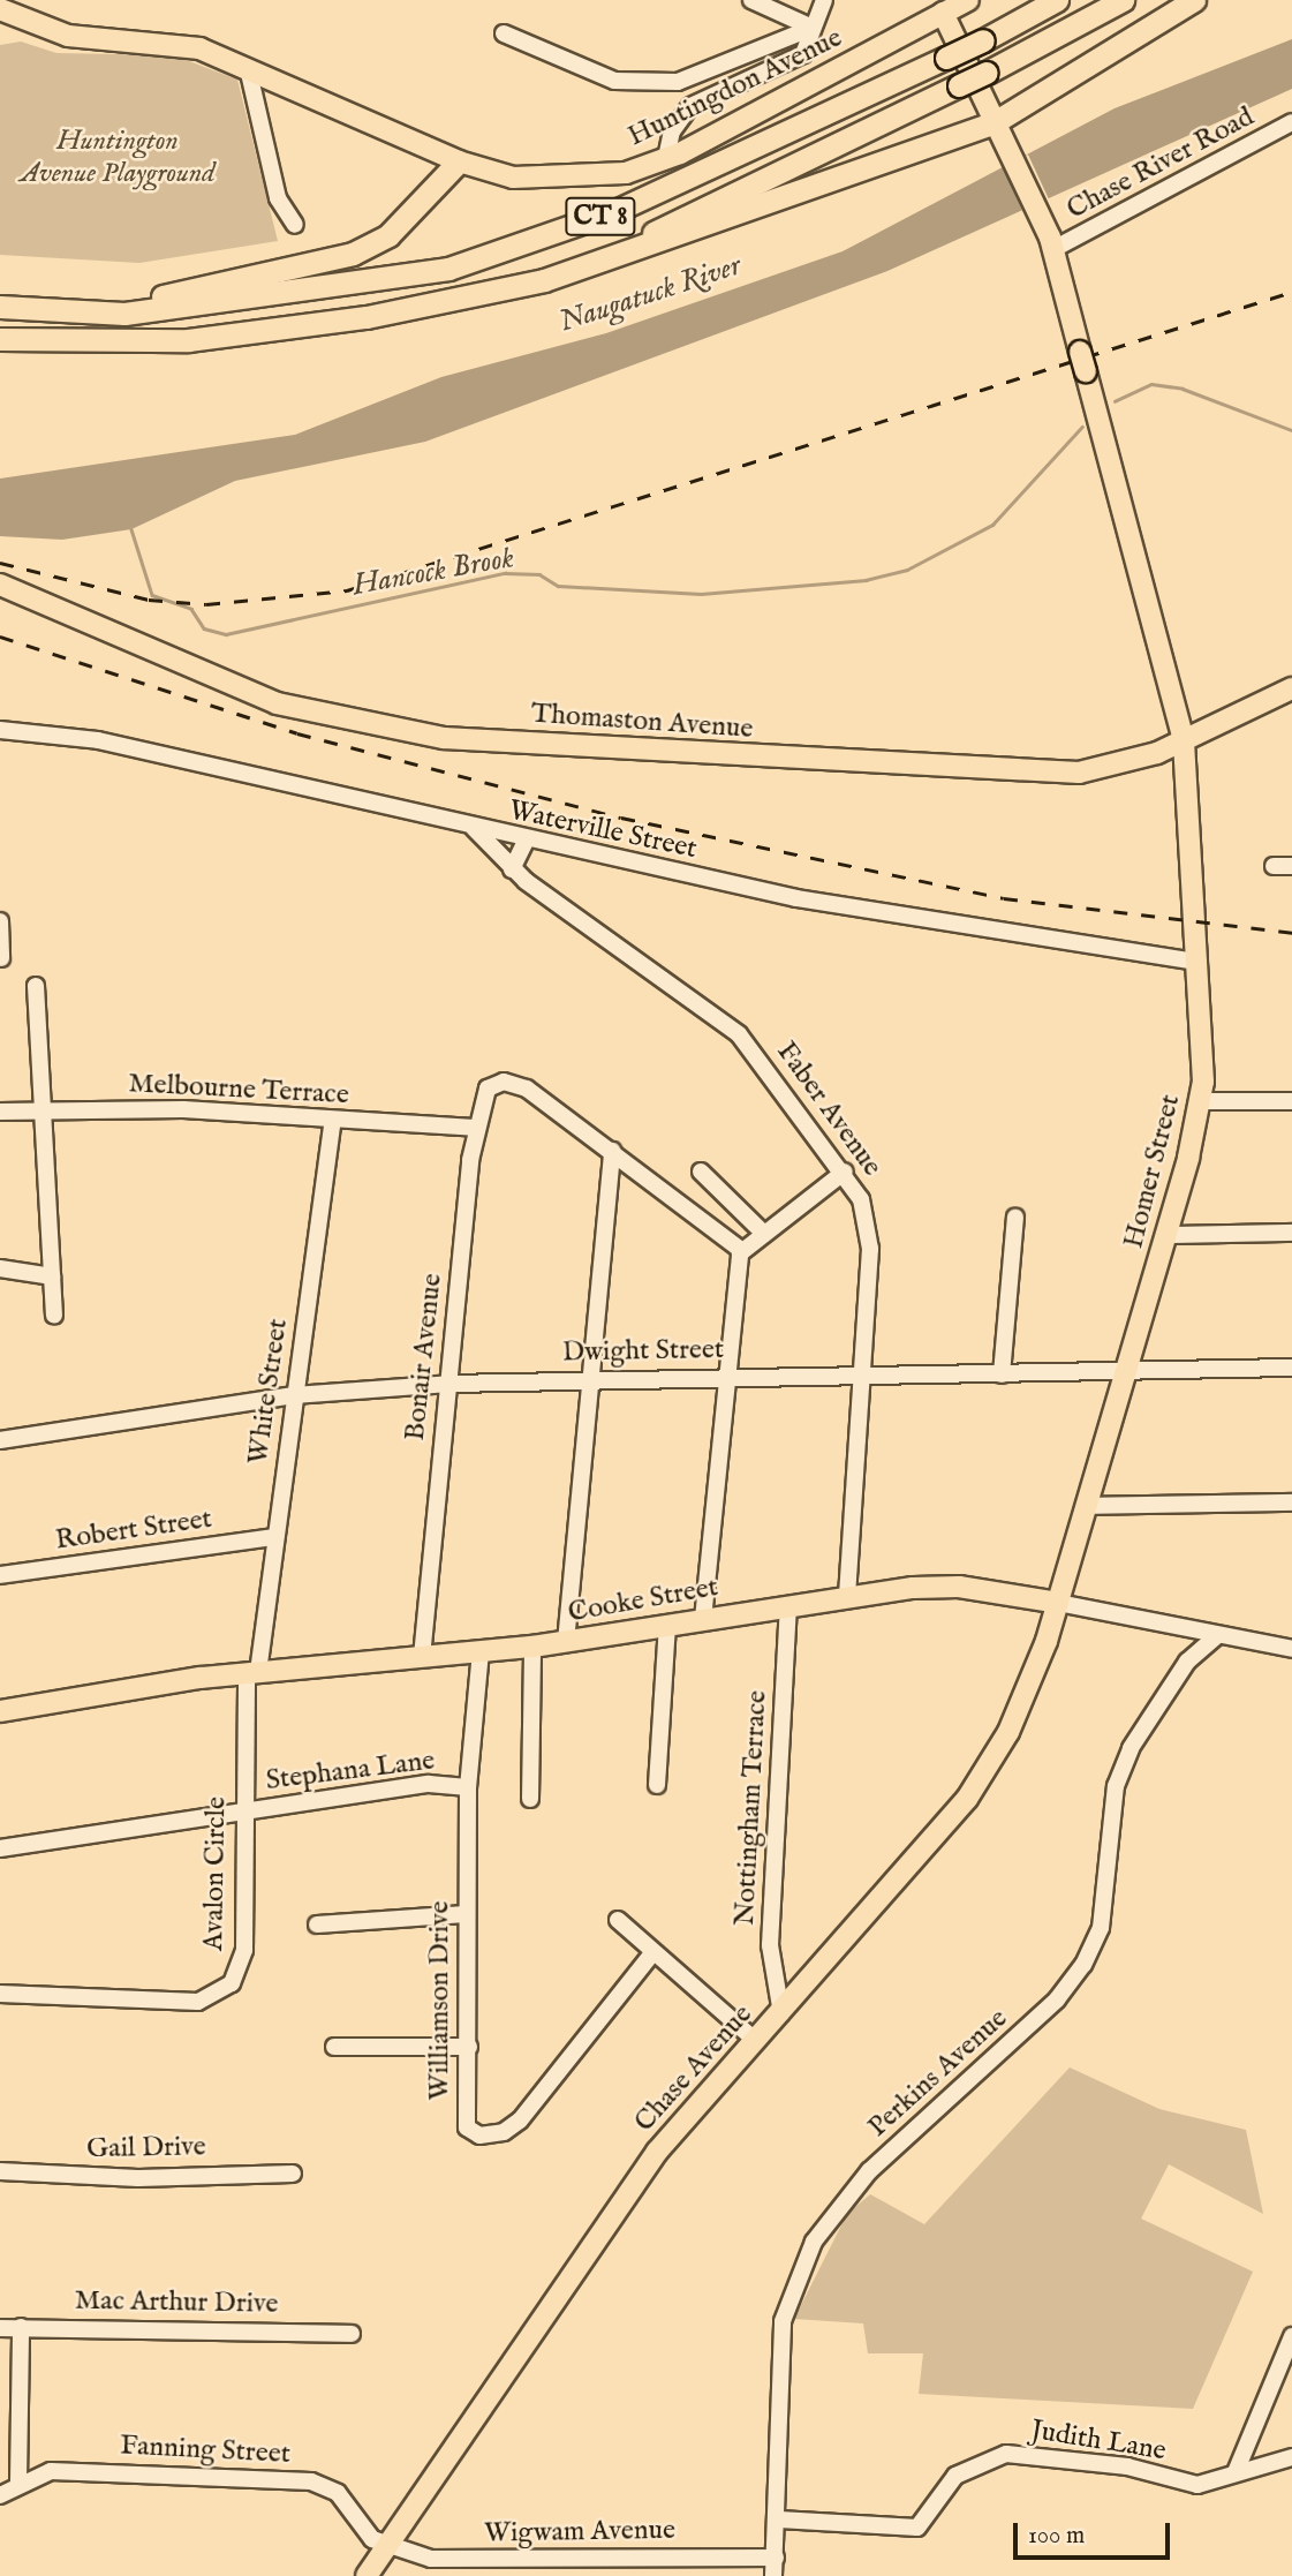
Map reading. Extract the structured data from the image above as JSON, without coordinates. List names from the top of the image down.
{
  "streets": {
    "highway": ["CT 8"],
    "main road": [
      "Huntingdon Avenue",
      "Thomaston Avenue",
      "Homer Street",
      "Cooke Street",
      "Chase Avenue"
    ],
    "street": [
      "Chase River Road",
      "Waterville Street",
      "Melbourne Terrace",
      "Faber Avenue",
      "Dwight Street",
      "Bonair Avenue",
      "White Street",
      "Robert Street",
      "Stephana Lane",
      "Nottingham Terrace",
      "Avalon Circle",
      "Williamson Drive",
      "Perkins Avenue",
      "Gail Drive",
      "Mac Arthur Drive",
      "Judith Lane",
      "Fanning Street",
      "Wigwam Avenue"
    ]
  },
  "crossings": [
    ["Thomaston Avenue", "Homer Street"],
    ["Waterville Street", "Faber Avenue"],
    ["Waterville Street", "Homer Street"],
    ["Melbourne Terrace", "Bonair Avenue"],
    ["Melbourne Terrace", "White Street"],
    ["Faber Avenue", "Dwight Street"],
    ["Faber Avenue", "Cooke Street"],
    ["Homer Street", "Dwight Street"],
    ["Homer Street", "Cooke Street"],
    ["Homer Street", "Chase Avenue"],
    ["Dwight Street", "Bonair Avenue"],
    ["Dwight Street", "White Street"],
    ["Bonair Avenue", "Cooke Street"],
    ["White Street", "Robert Street"],
    ["White Street", "Cooke Street"],
    ["White Street", "Avalon Circle"],
    ["Cooke Street", "Nottingham Terrace"],
    ["Cooke Street", "Avalon Circle"],
    ["Cooke Street", "Williamson Drive"],
    ["Cooke Street", "Chase Avenue"],
    ["Cooke Street", "Perkins Avenue"],
    ["Stephana Lane", "Avalon Circle"],
    ["Stephana Lane", "Williamson Drive"],
    ["Nottingham Terrace", "Chase Avenue"],
    ["Chase Avenue", "Fanning Street"],
    ["Chase Avenue", "Wigwam Avenue"],
    ["Perkins Avenue", "Judith Lane"],
    ["Perkins Avenue", "Wigwam Avenue"],
    ["Fanning Street", "Wigwam Avenue"]
  ],
  "water": ["Naugatuck River", "Hancock Brook"],
  "parks": ["Huntington Avenue Playground"],
  "scale_bar": "100 m"
}
